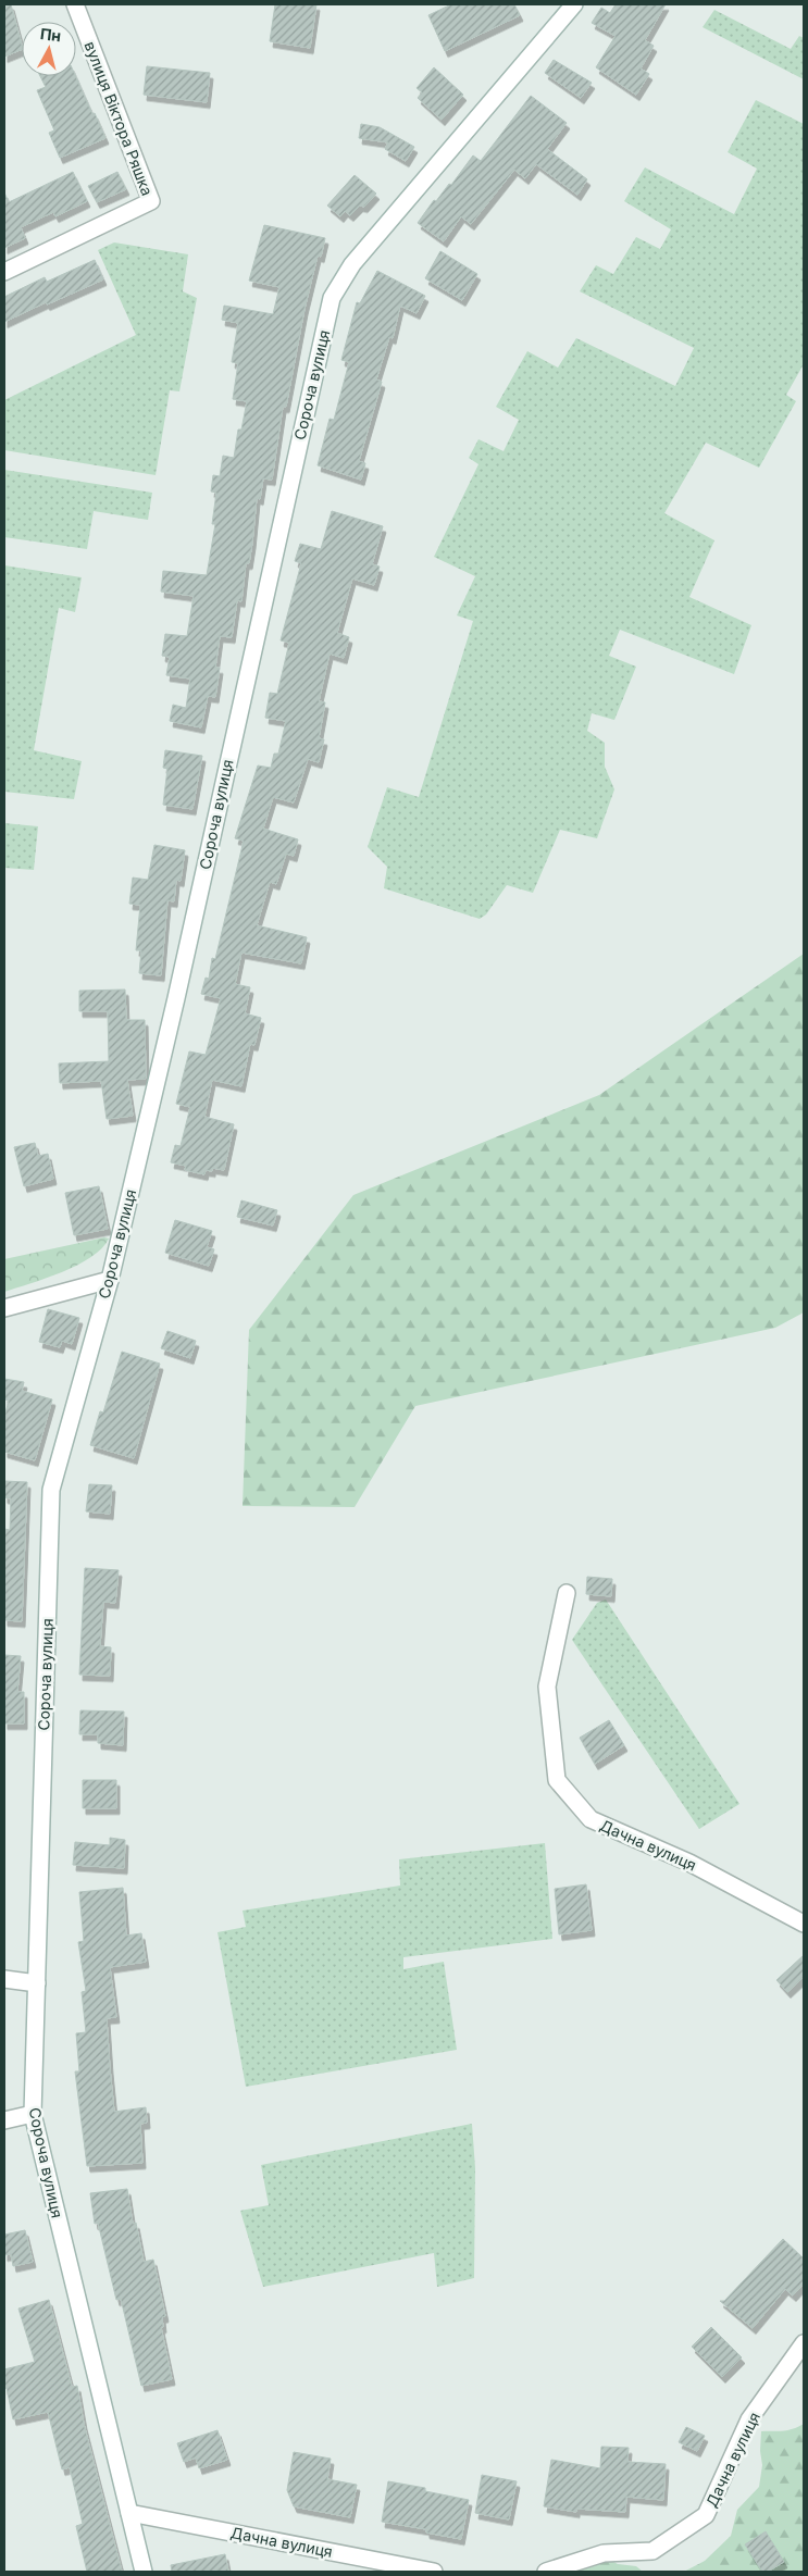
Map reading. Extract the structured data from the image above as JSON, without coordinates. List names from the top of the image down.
{
  "streets": {
    "main road": ["вулиця Віктора Ряшка", "Сороча вулиця", "Дачна вулиця"]
  },
  "crossings": [
    ["Сороча вулиця", "Дачна вулиця"]
  ],
  "north": "top"
}
